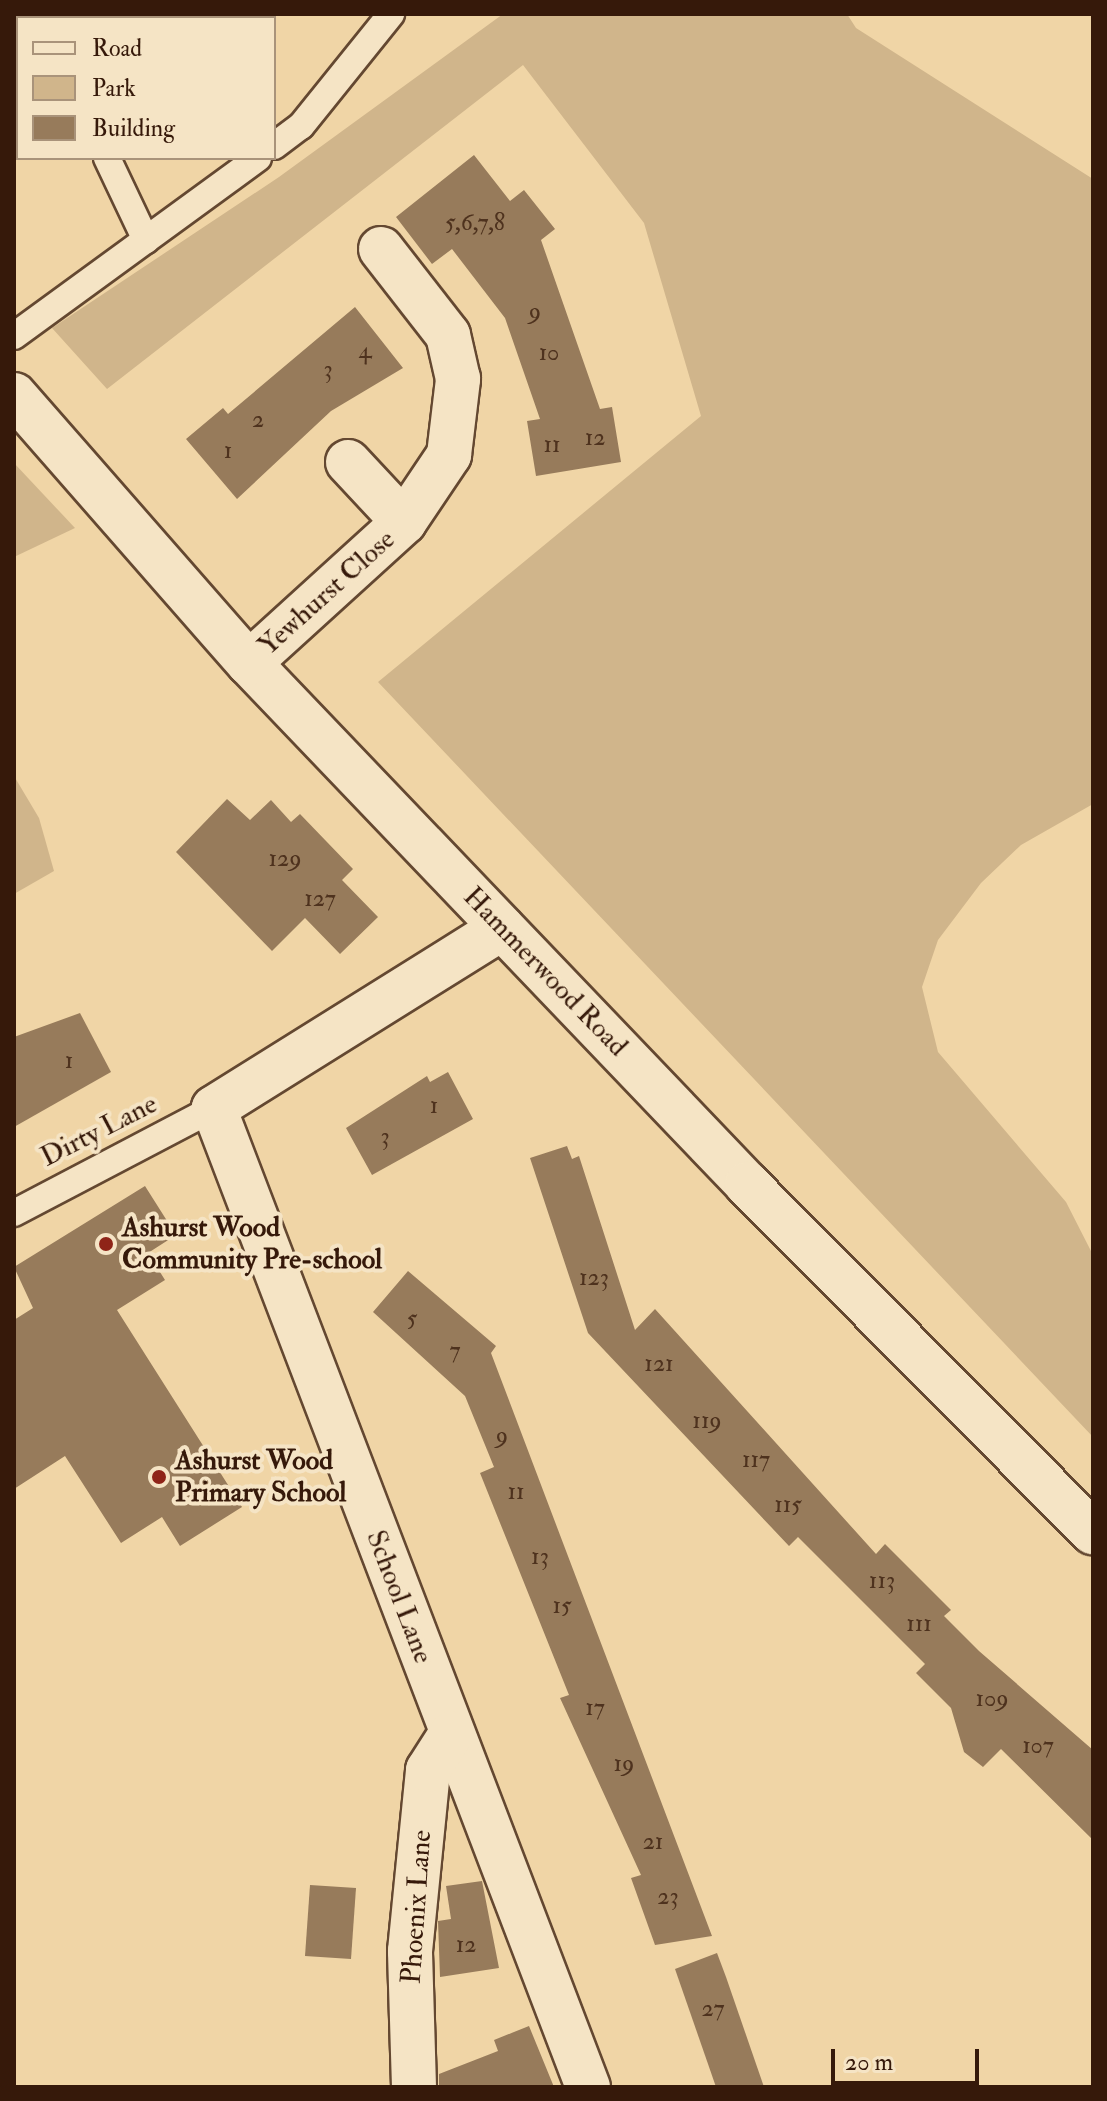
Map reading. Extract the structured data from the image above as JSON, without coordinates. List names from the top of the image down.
{
  "streets": {
    "street": [
      "Yewhurst Close",
      "Hammerwood Road",
      "School Lane",
      "Phoenix Lane"
    ],
    "lane": ["Dirty Lane"]
  },
  "crossings": [
    ["Yewhurst Close", "Hammerwood Road"],
    ["Dirty Lane", "School Lane"],
    ["School Lane", "Phoenix Lane"]
  ],
  "places": ["Ashurst Wood Community Pre-school", "Ashurst Wood Primary School"],
  "house_numbers": [
    "5,6,7,8",
    "9",
    "4",
    "10",
    "3",
    "2",
    "12",
    "11",
    "1",
    "129",
    "127",
    "1",
    "1",
    "3",
    "123",
    "5",
    "7",
    "121",
    "119",
    "9",
    "117",
    "11",
    "115",
    "13",
    "113",
    "15",
    "111",
    "109",
    "17",
    "107",
    "19",
    "21",
    "23",
    "12",
    "27"
  ],
  "legend": ["Road", "Park", "Building"],
  "scale_bar": "20 m"
}
